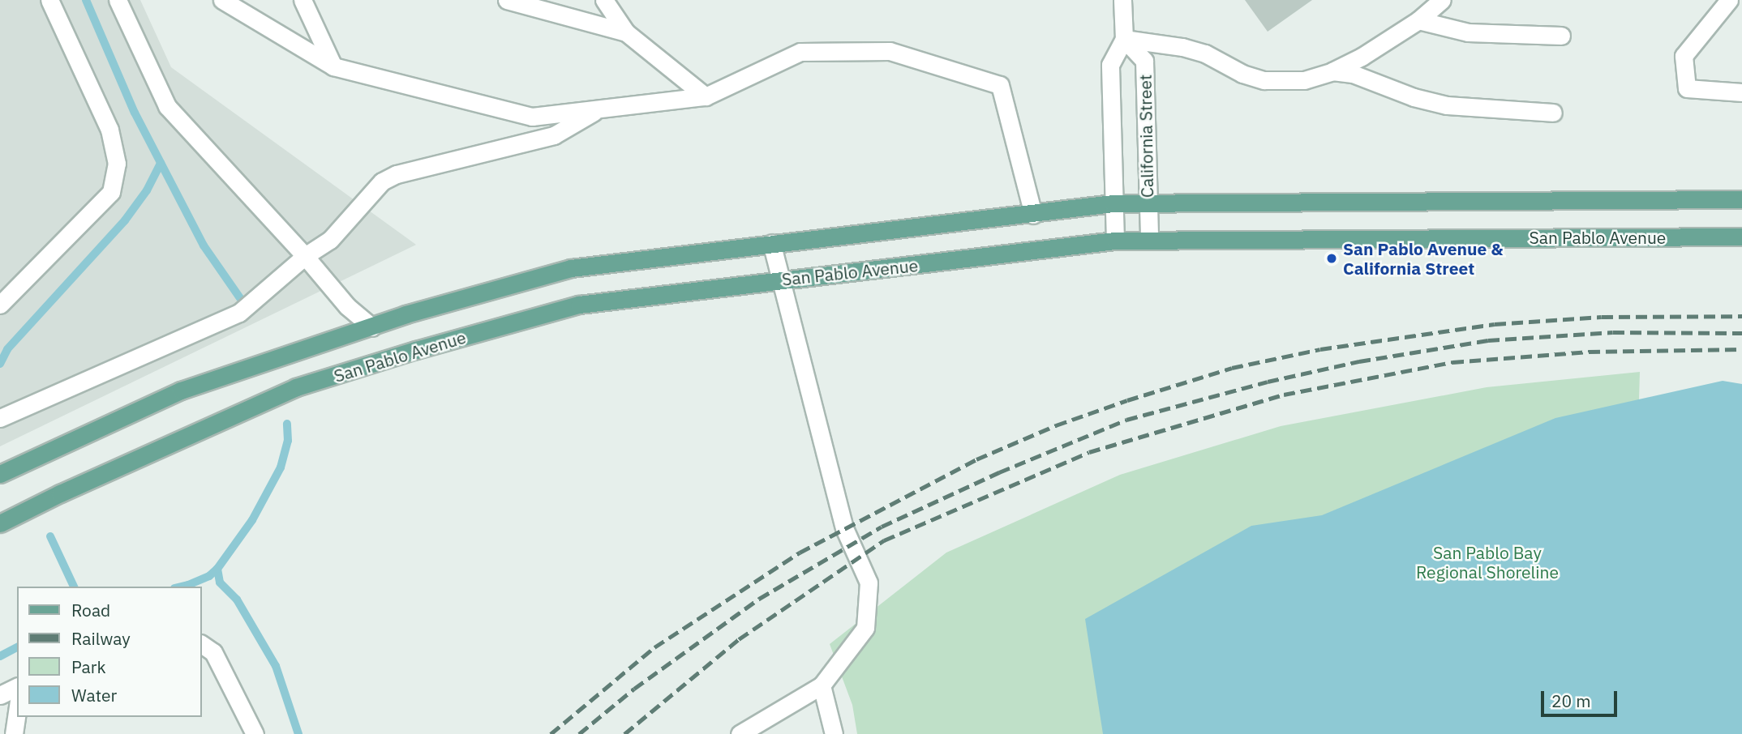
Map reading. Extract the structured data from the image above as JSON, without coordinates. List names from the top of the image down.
{
  "streets": {
    "main road": ["San Pablo Avenue"],
    "street": ["California Street"]
  },
  "crossings": [
    ["California Street", "San Pablo Avenue"]
  ],
  "parks": ["San Pablo Bay Regional Shoreline"],
  "places": ["San Pablo Avenue & California Street"],
  "legend": [
    "Road",
    "Railway",
    "Park",
    "Water"
  ],
  "scale_bar": "20 m"
}
